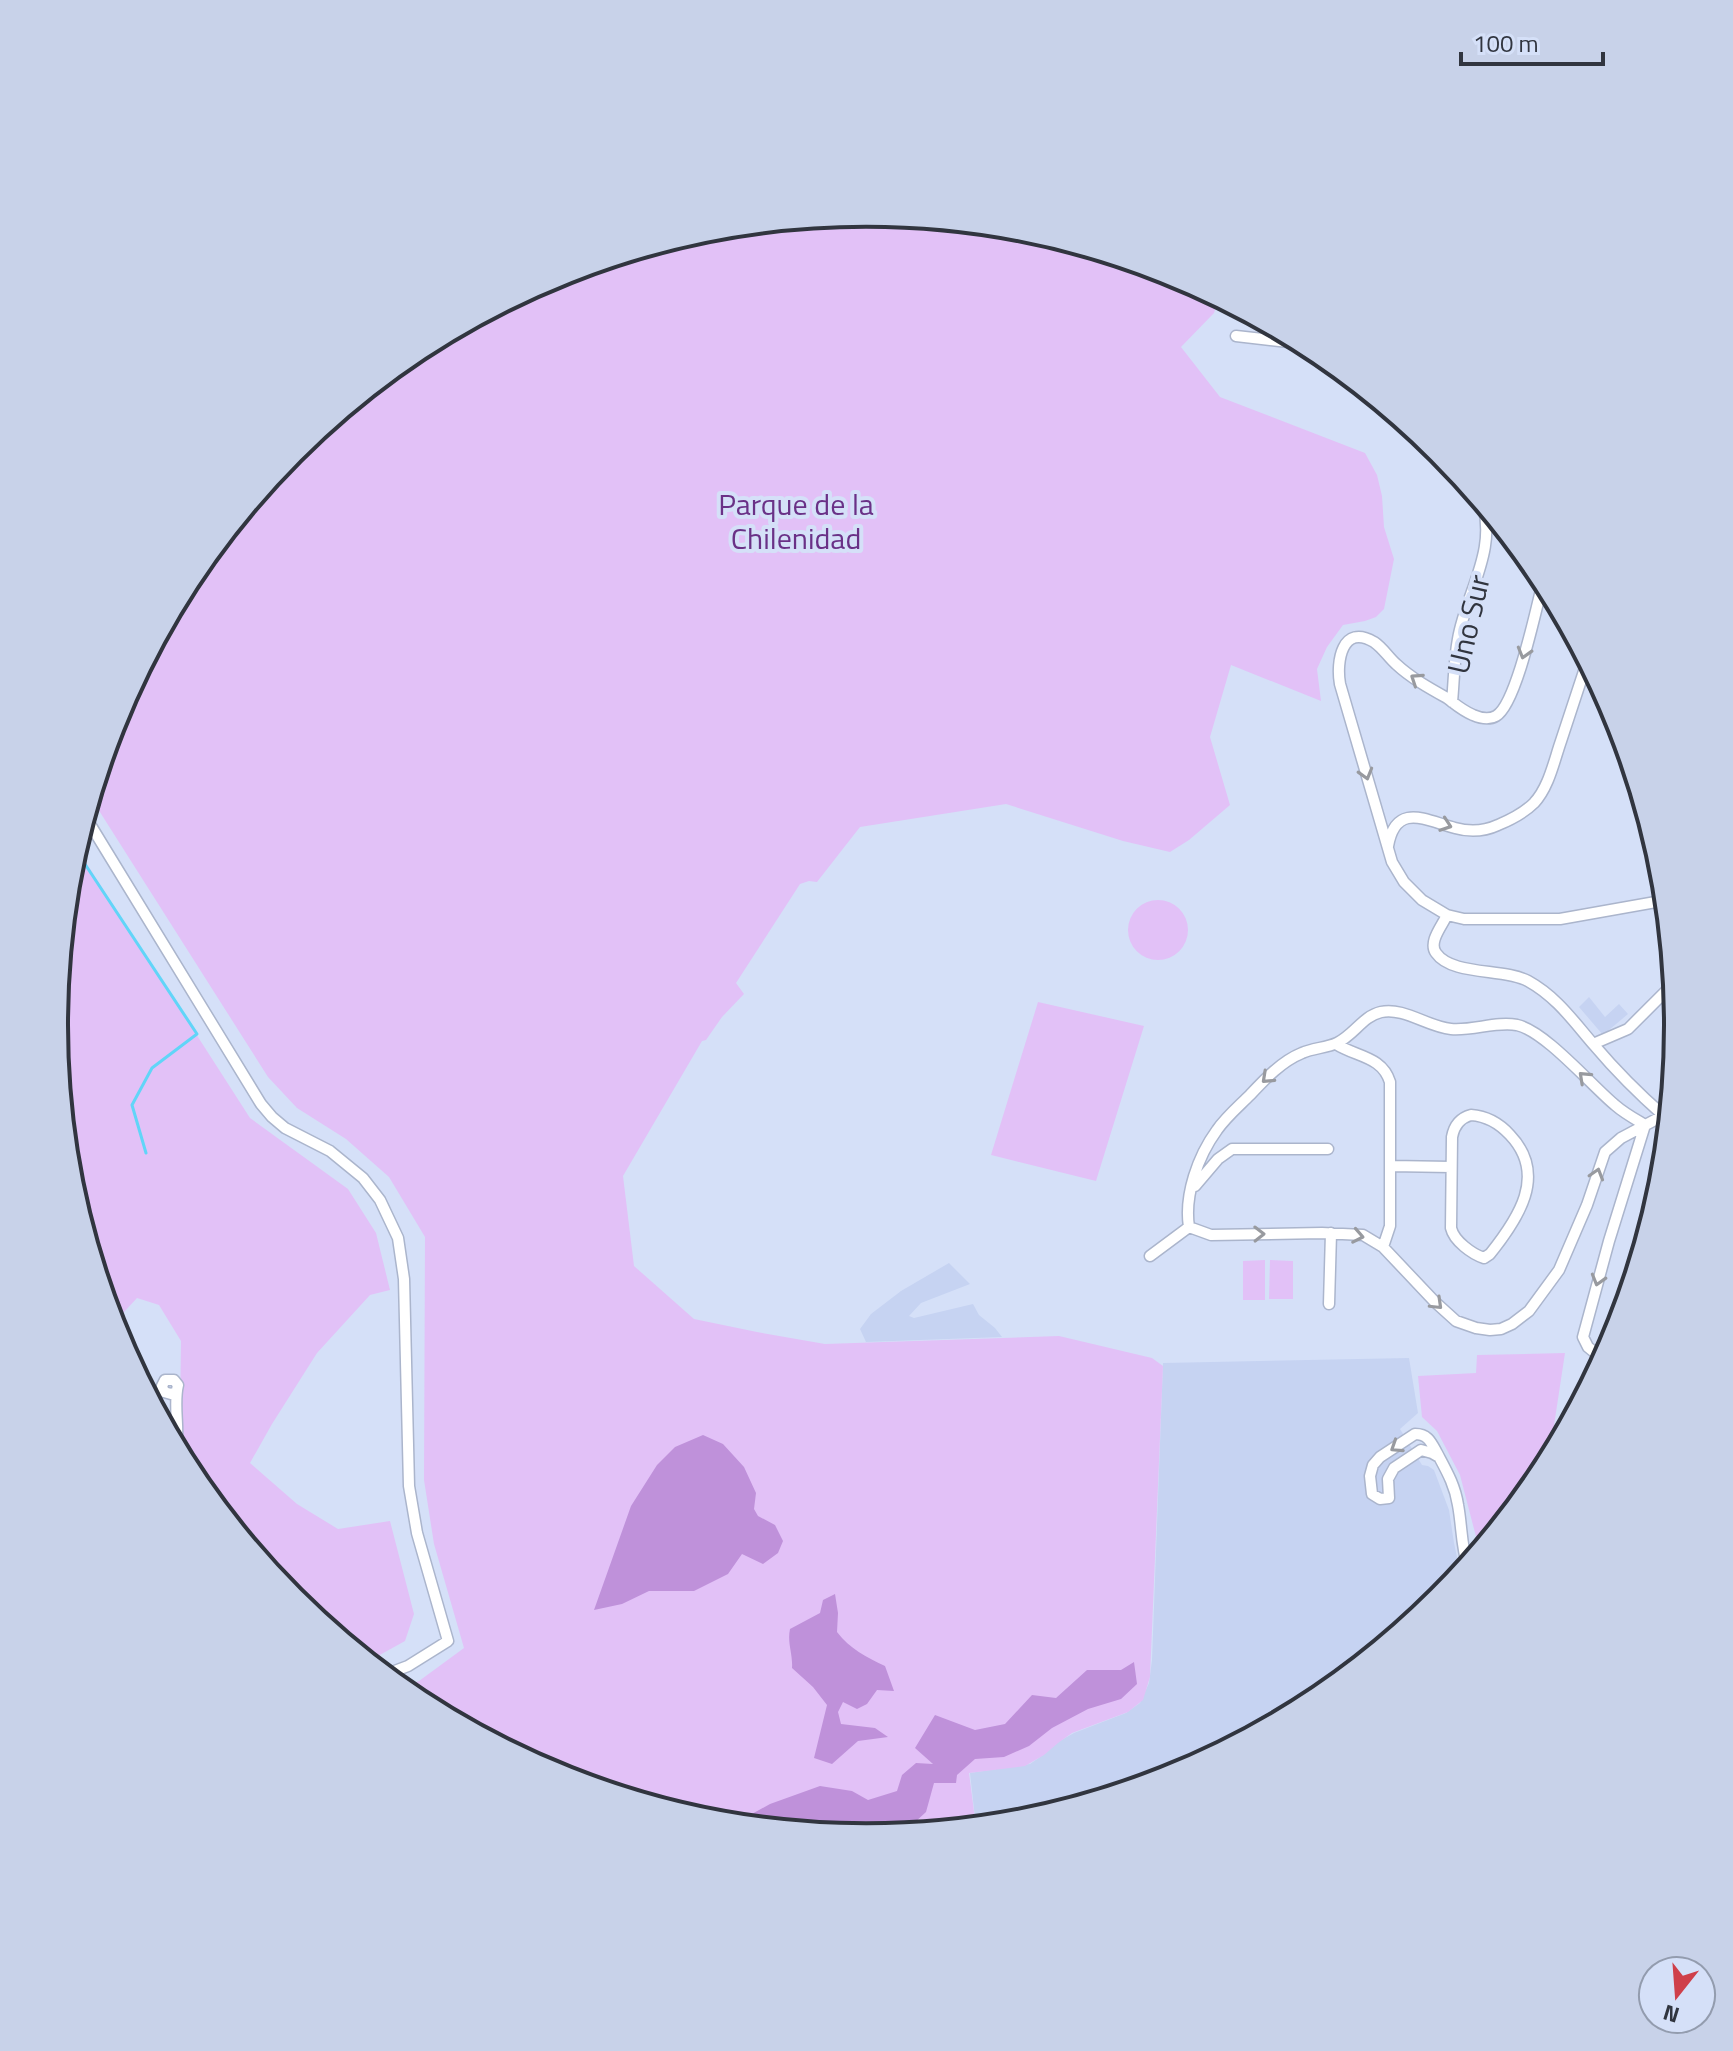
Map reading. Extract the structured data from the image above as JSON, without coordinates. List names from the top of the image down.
{
  "streets": {
    "street": ["Uno Sur"]
  },
  "parks": ["Parque de la Chilenidad"],
  "scale_bar": "100 m",
  "north": "bottom"
}
